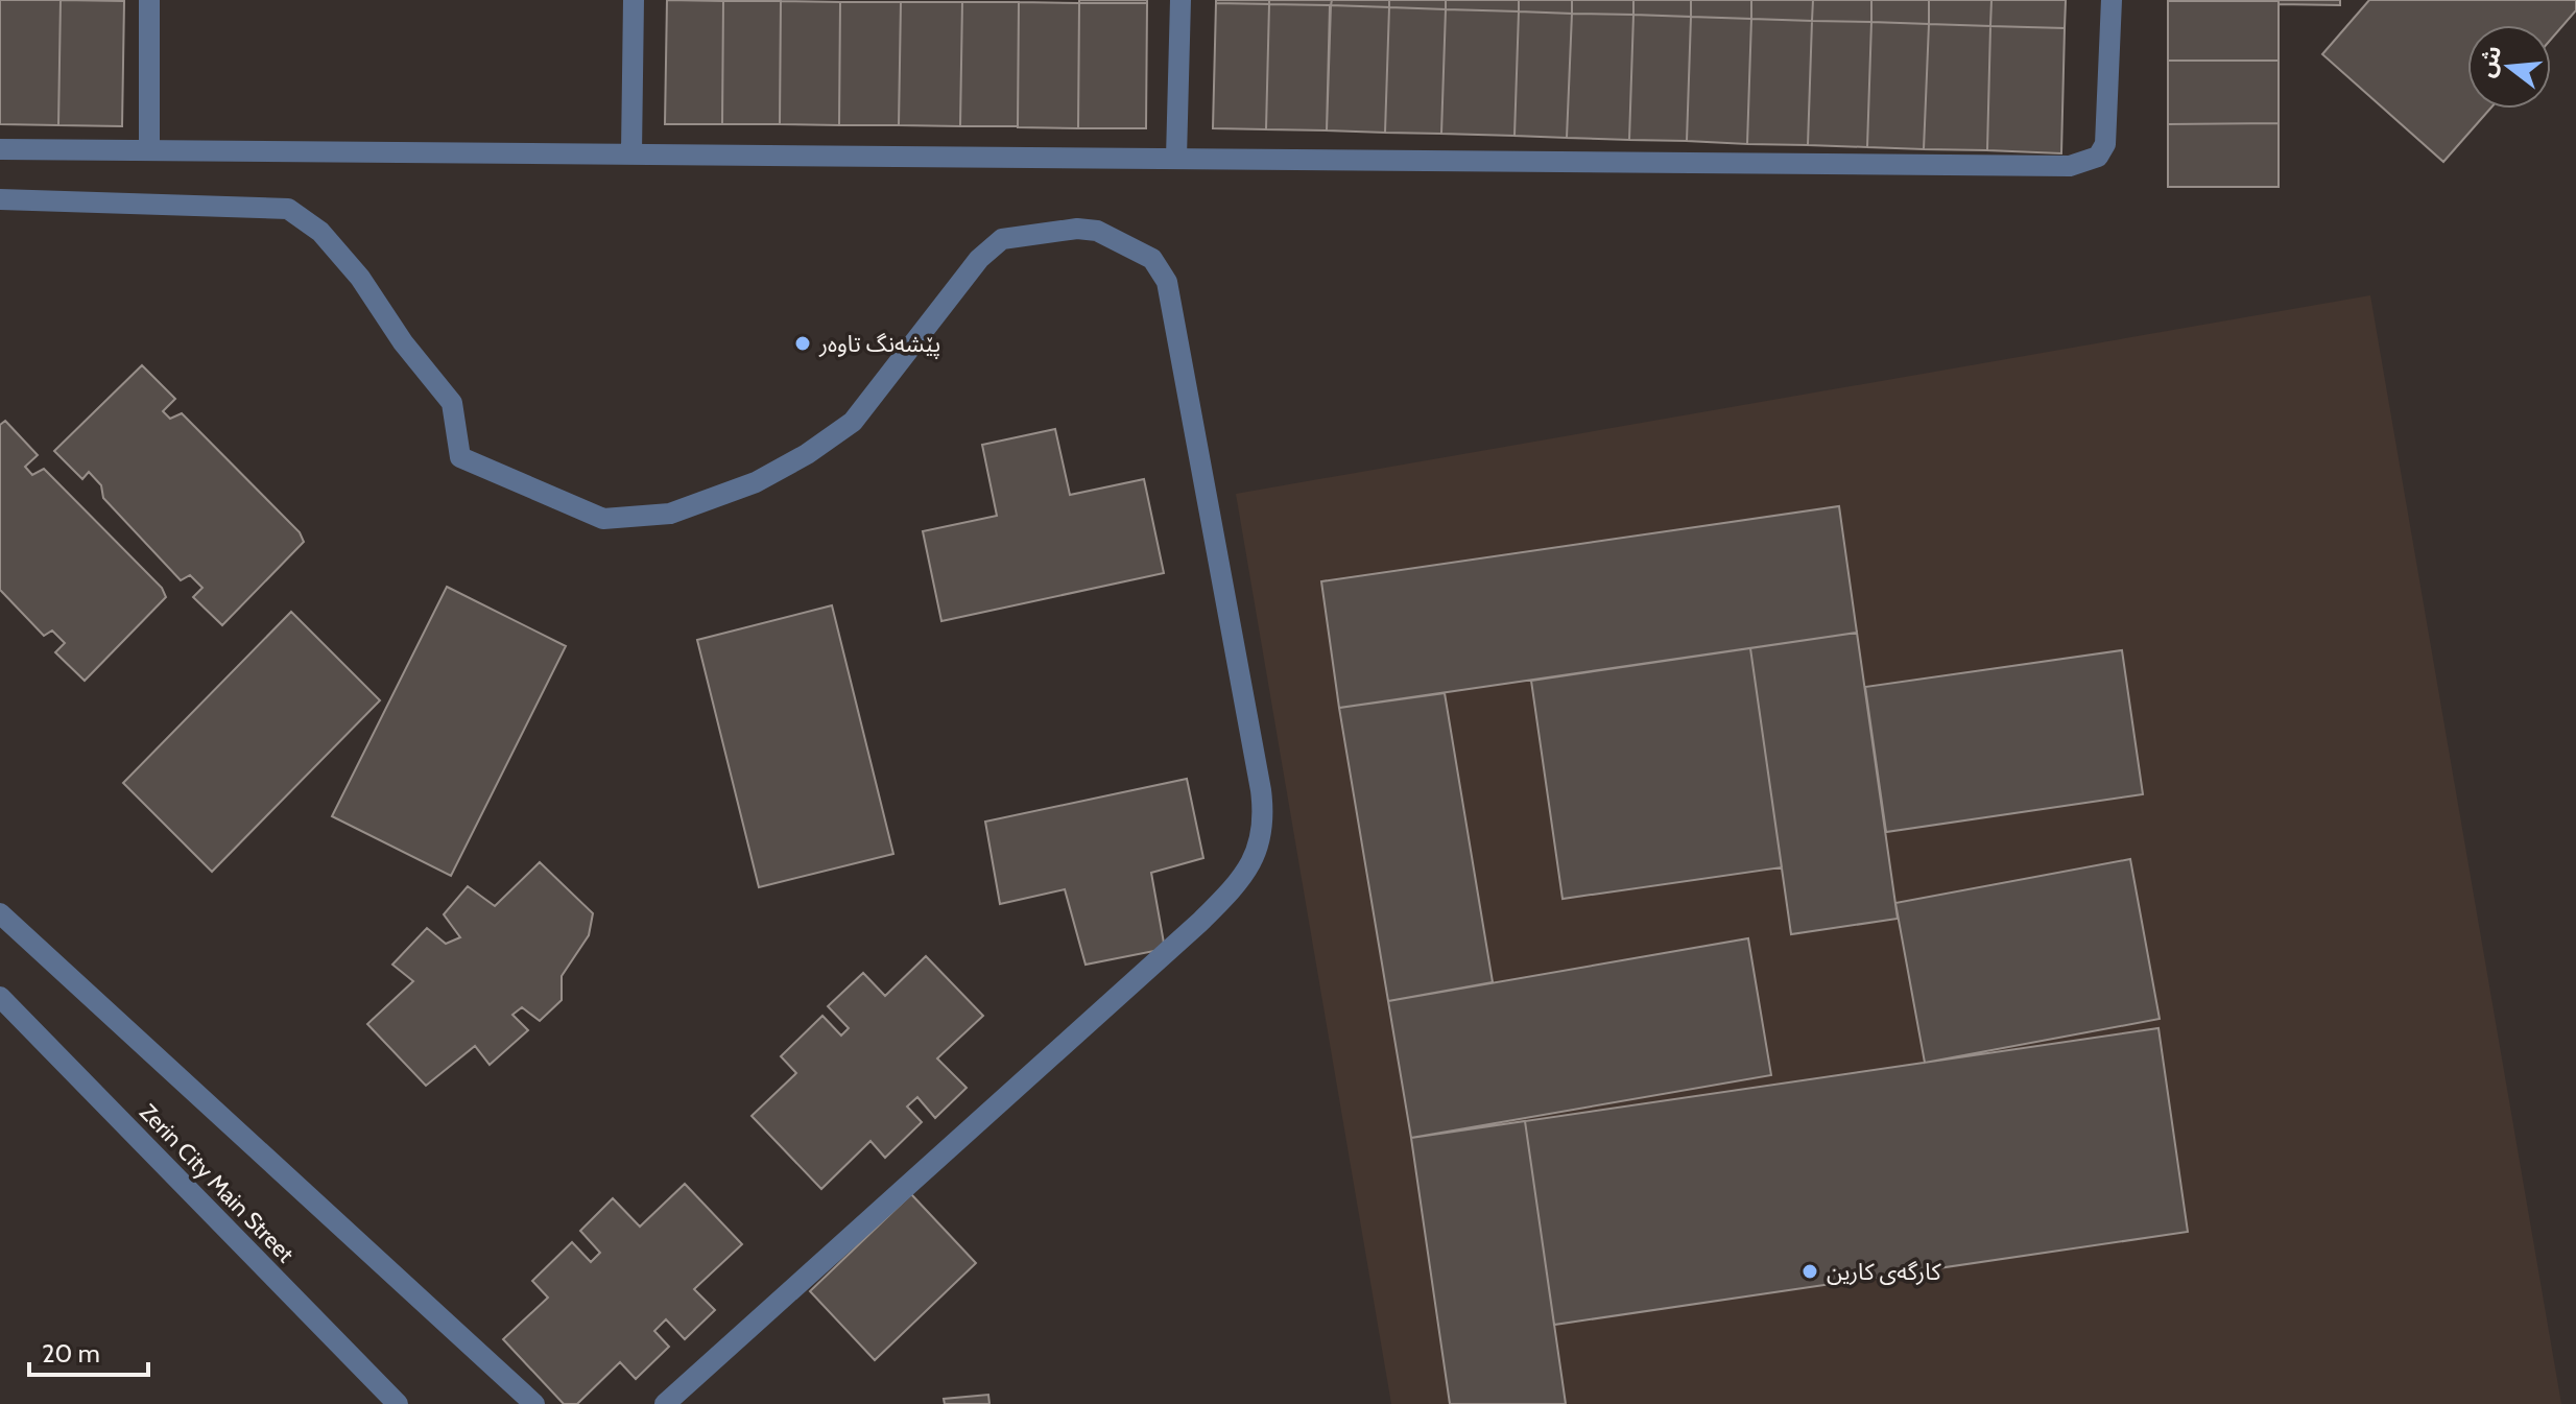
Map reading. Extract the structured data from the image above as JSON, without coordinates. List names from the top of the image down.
{
  "streets": {
    "street": ["Zerin City Main Street"]
  },
  "places": ["پێشەنگ تاوەر", "کارگەی کارین"],
  "scale_bar": "20 m",
  "north": "left"
}
